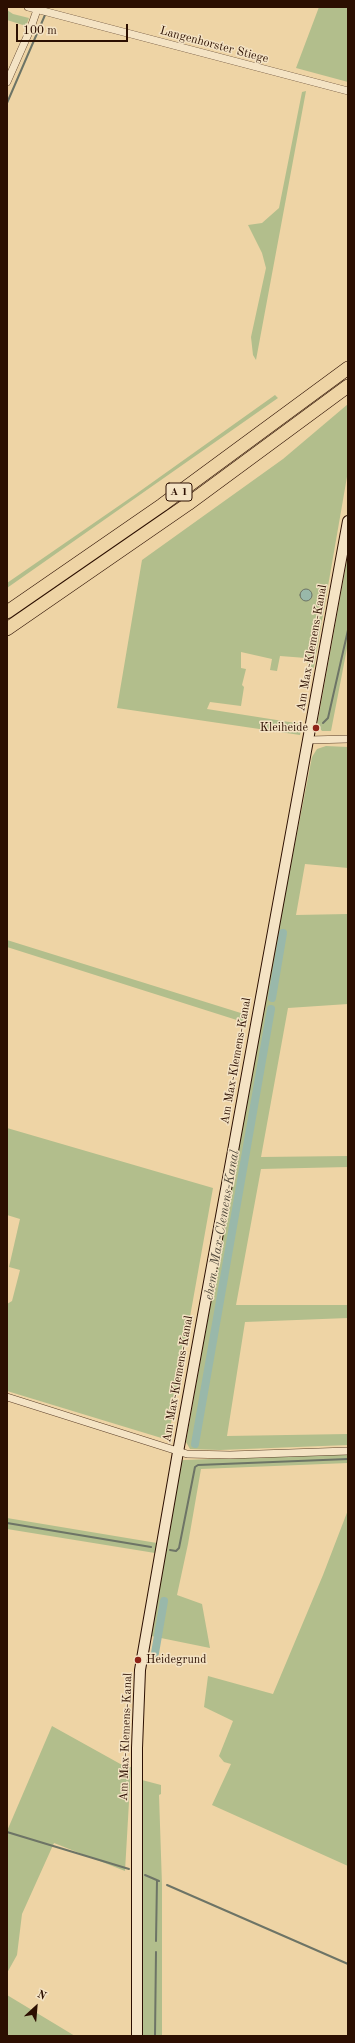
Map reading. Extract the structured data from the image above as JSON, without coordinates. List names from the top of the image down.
{
  "streets": {
    "highway": ["A 1"],
    "main road": ["Am Max-Klemens-Kanal"],
    "street": ["Langenhorster Stiege"]
  },
  "water": ["ehem. Max-Clemens-Kanal"],
  "places": ["Kleiheide", "Heidegrund"],
  "scale_bar": "100 m",
  "north": "top right"
}
